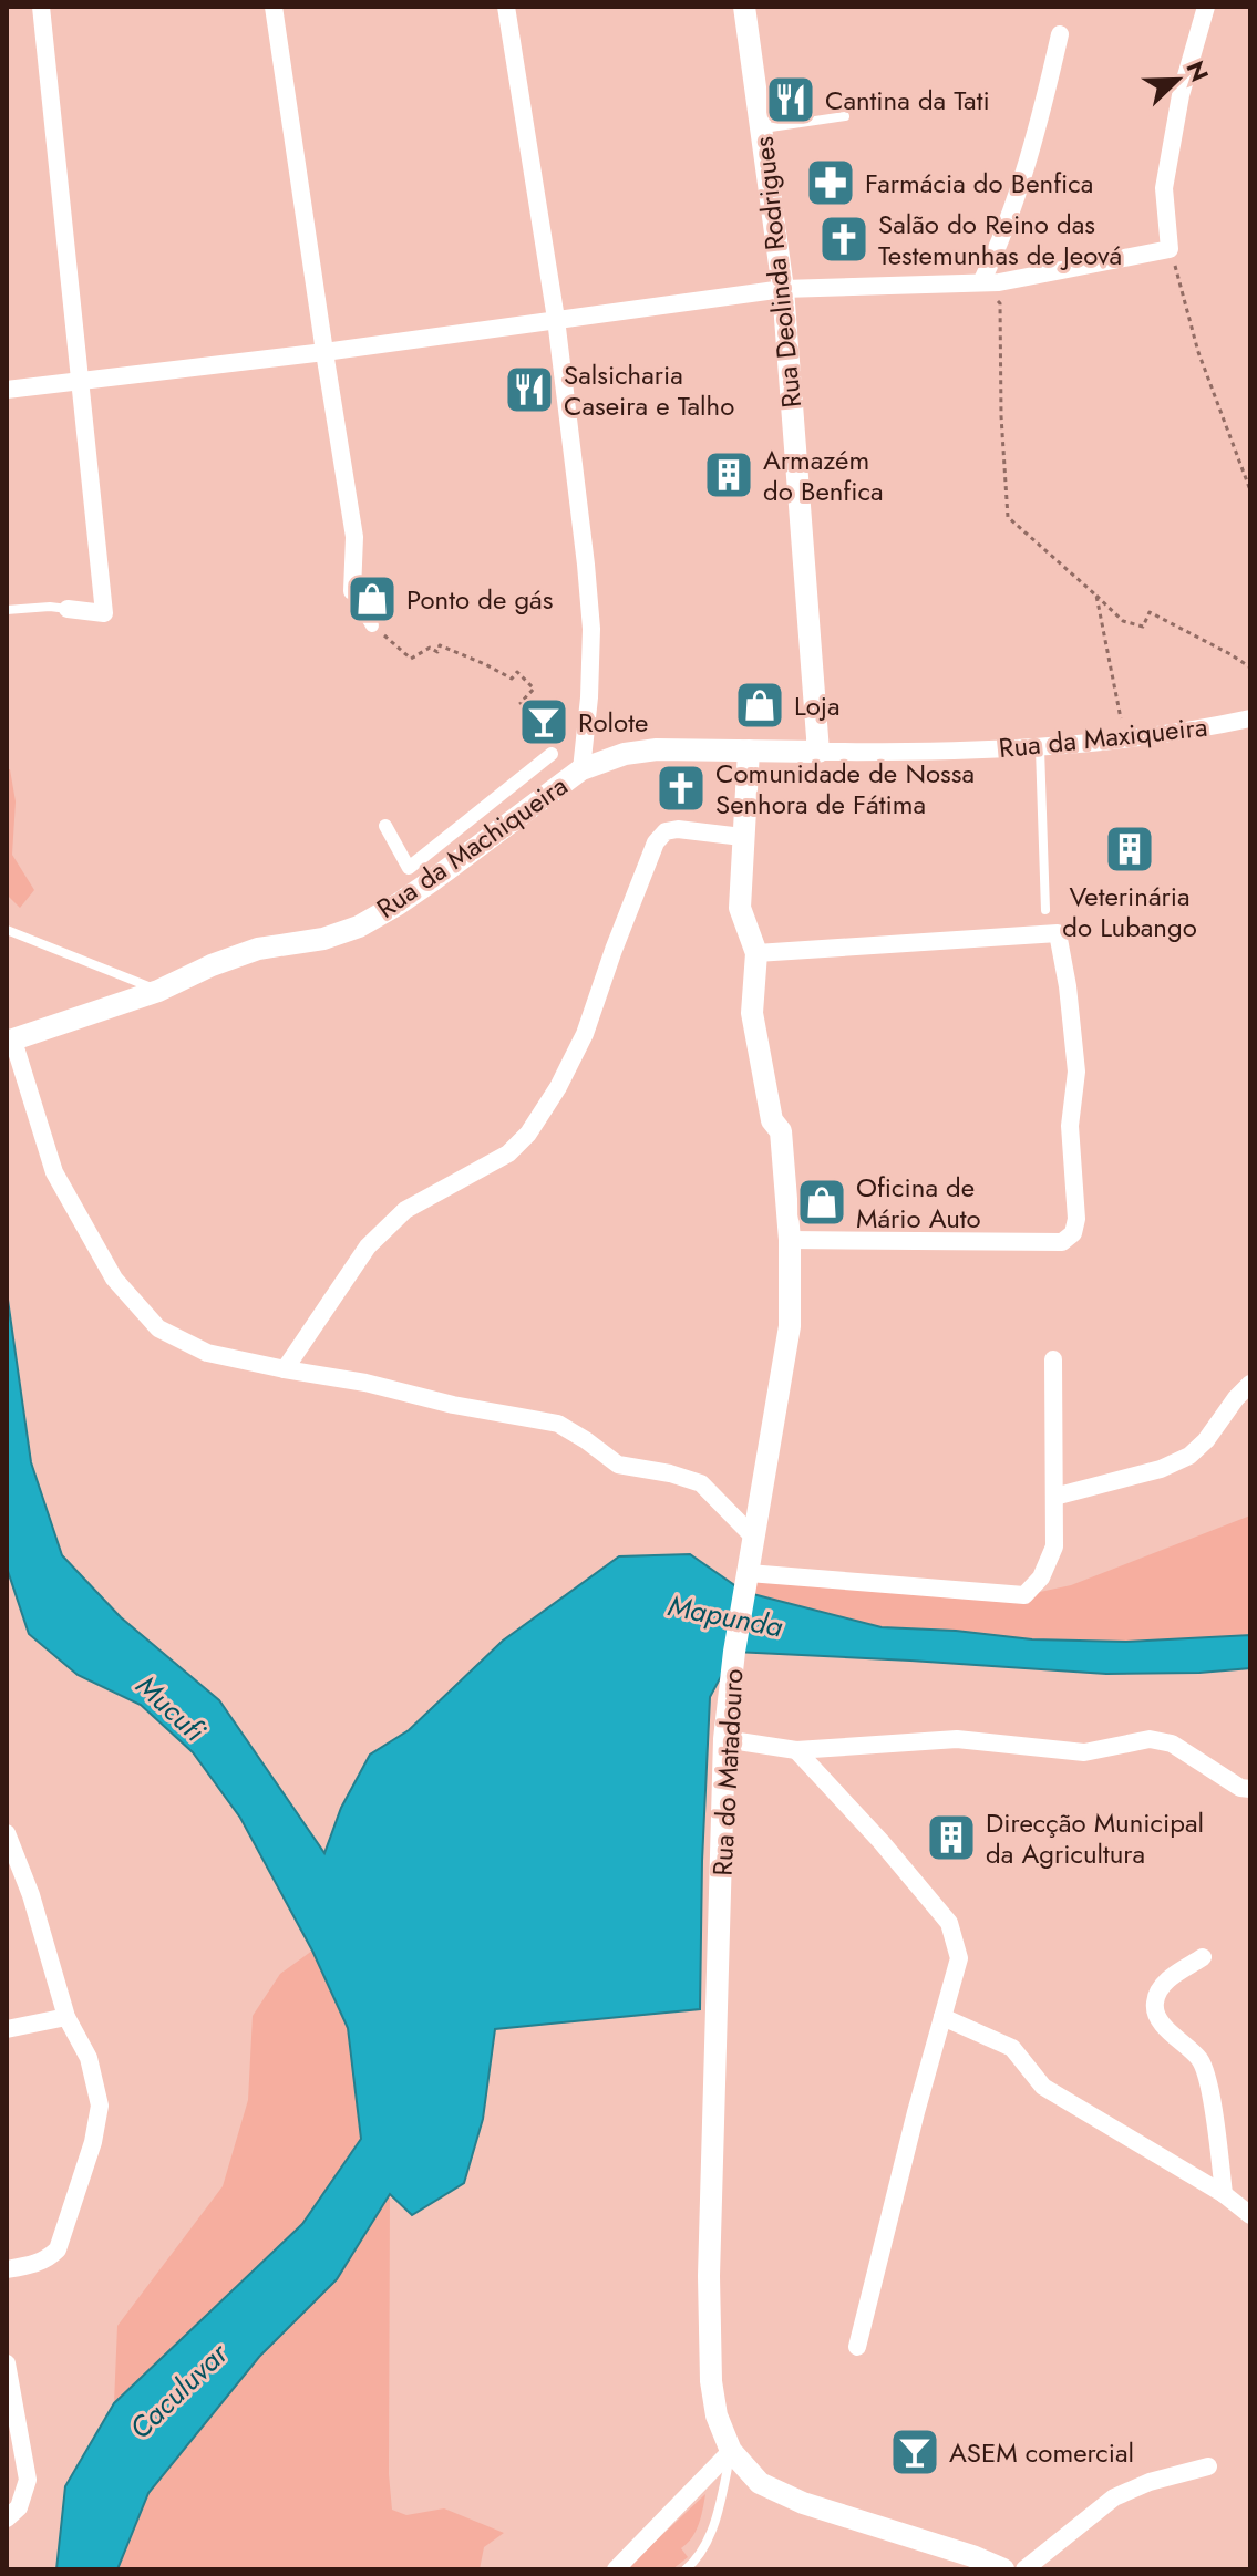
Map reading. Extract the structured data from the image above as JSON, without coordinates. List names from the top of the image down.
{
  "streets": {
    "street": [
      "Rua Deolinda Rodrigues",
      "Rua da Maxiqueira",
      "Rua da Machiqueira",
      "Rua do Matadouro"
    ]
  },
  "crossings": [
    ["Rua Deolinda Rodrigues", "Rua da Machiqueira"],
    ["Rua da Maxiqueira", "Rua da Machiqueira"],
    ["Rua da Machiqueira", "Rua do Matadouro"]
  ],
  "water": ["Mapunda", "Mucufi", "Caculuvar"],
  "places": {
    "restaurant": ["Cantina da Tati", "Salsicharia Caseira e Talho"],
    "pharmacy": ["Farmácia do Benfica"],
    "church": ["Salão do Reino das Testemunhas de Jeová", "Comunidade de Nossa Senhora de Fátima"],
    "building": ["Armazém do Benfica", "Veterinária do Lubango", "Direcção Municipal da Agricultura"],
    "shop": ["Ponto de gás", "Loja", "Oficina de Mário Auto"],
    "bar": ["Rolote", "ASEM comercial"]
  },
  "north": "top right"
}
